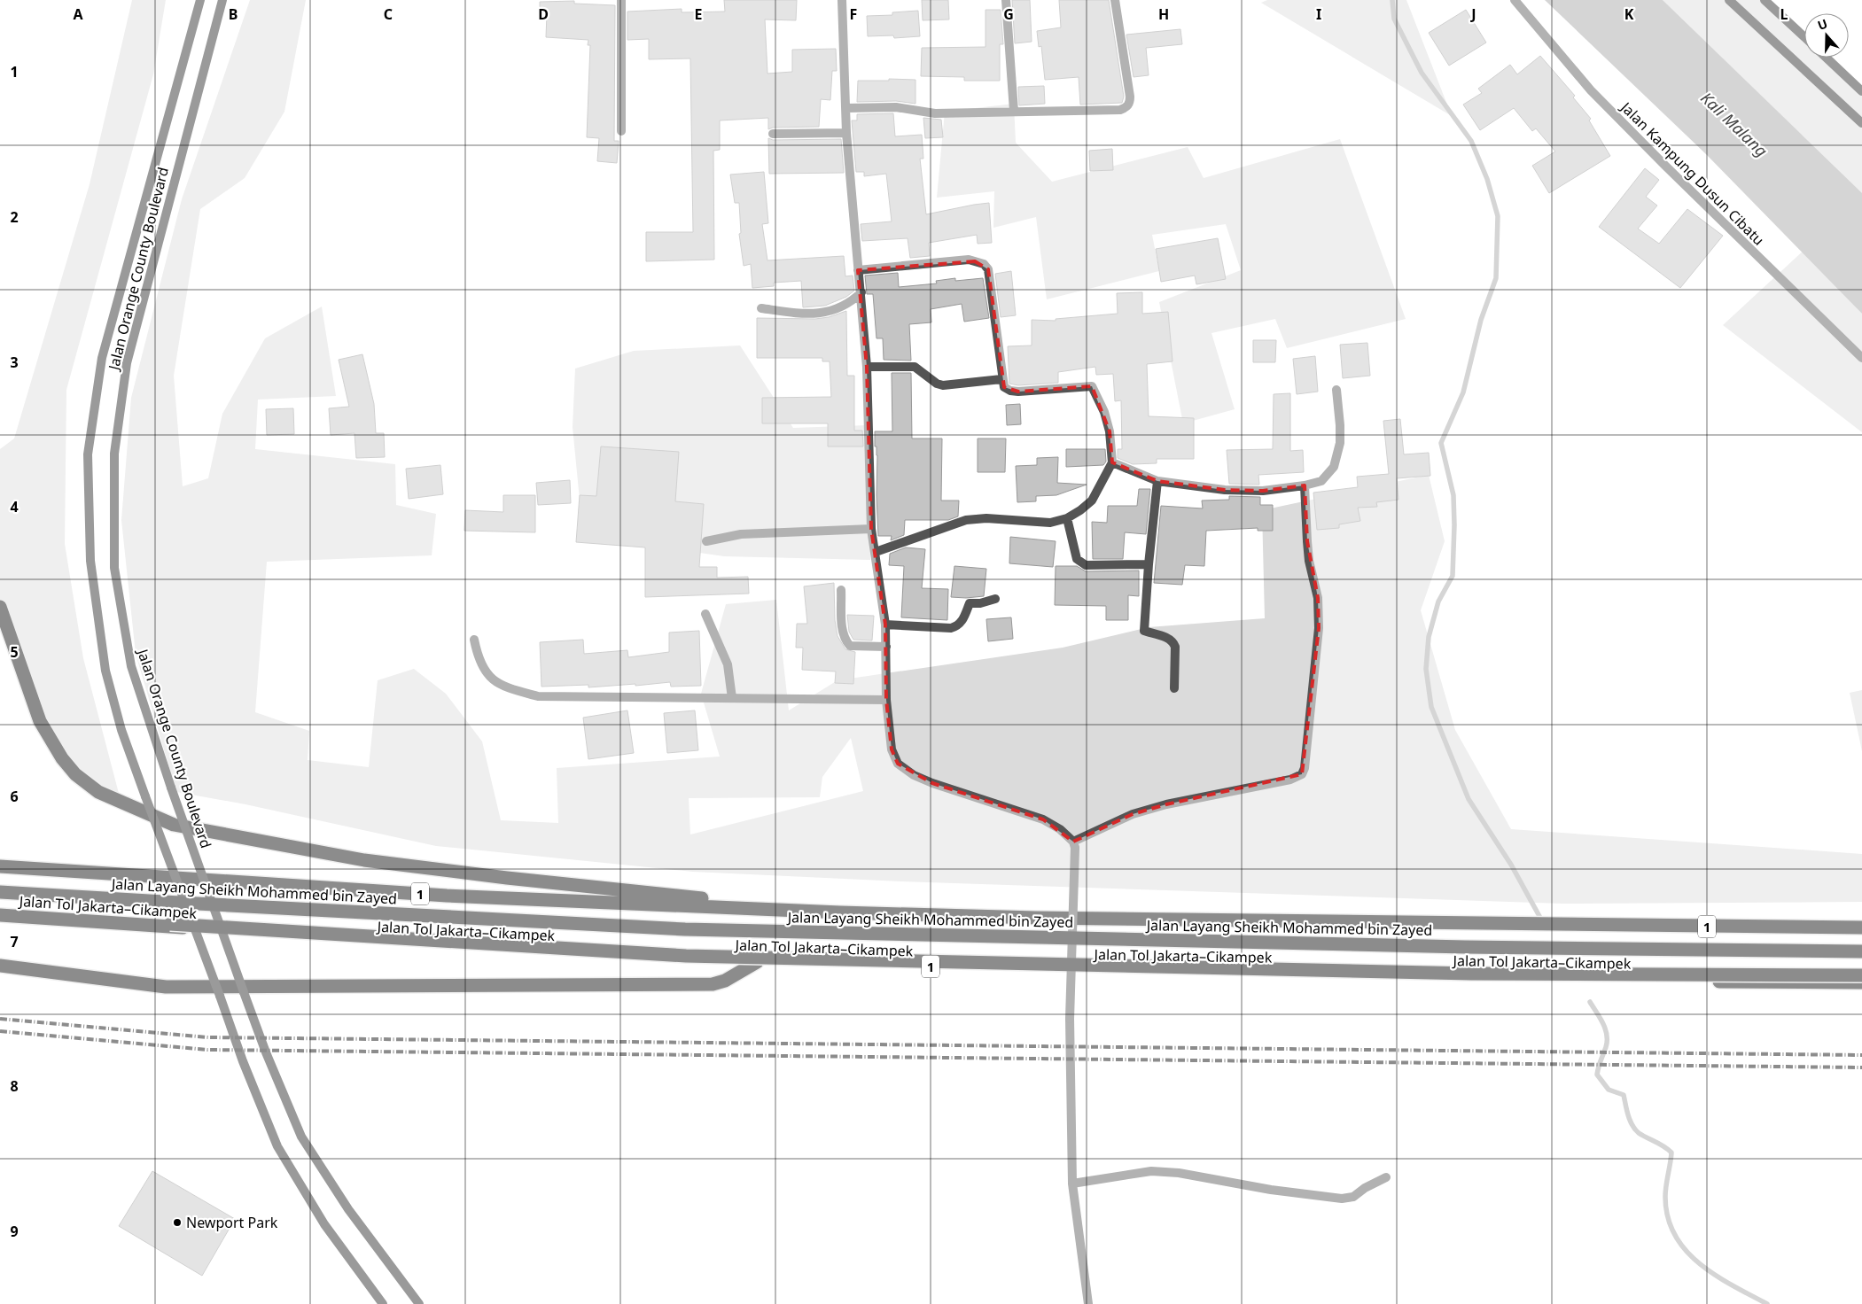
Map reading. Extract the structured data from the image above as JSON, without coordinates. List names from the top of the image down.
{
  "streets": {
    "highway": ["Jalan Layang Sheikh Mohammed bin Zayed", "1", "Jalan Tol Jakarta–Cikampek"],
    "main road": ["Jalan Orange County Boulevard"],
    "street": ["Jalan Kampung Dusun Cibatu"]
  },
  "crossings": [
    ["1", "Jalan Tol Jakarta–Cikampek"]
  ],
  "water": ["Kali Malang"],
  "places": ["Newport Park"],
  "north": "top",
  "grid": {
    "columns": [
      "A",
      "B",
      "C",
      "D",
      "E",
      "F",
      "G",
      "H",
      "I",
      "J",
      "K",
      "L"
    ],
    "rows": [
      "1",
      "2",
      "3",
      "4",
      "5",
      "6",
      "7",
      "8",
      "9"
    ]
  }
}
